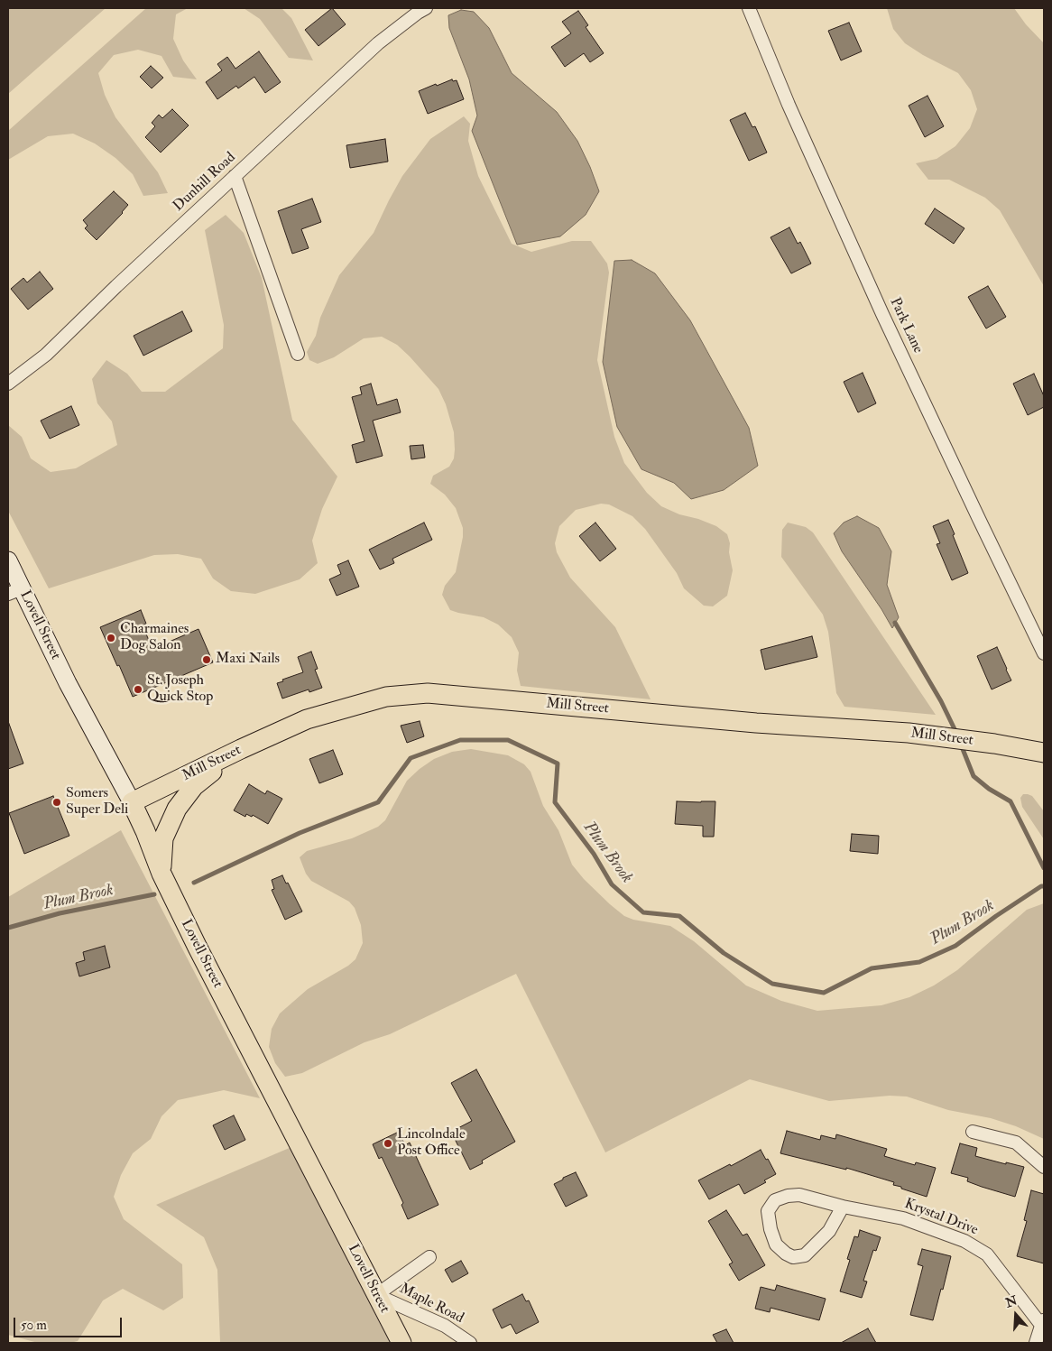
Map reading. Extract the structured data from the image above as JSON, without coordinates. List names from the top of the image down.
{
  "streets": {
    "main road": ["Lovell Street", "Mill Street"],
    "street": [
      "Dunhill Road",
      "Park Lane",
      "Krystal Drive",
      "Maple Road"
    ]
  },
  "crossings": [
    ["Lovell Street", "Mill Street"],
    ["Lovell Street", "Maple Road"]
  ],
  "water": ["Plum Brook"],
  "places": [
    "Charmaines Dog Salon",
    "Maxi Nails",
    "St. Joseph Quick Stop",
    "Somers Super Deli",
    "Lincolndale Post Office"
  ],
  "scale_bar": "50 m",
  "north": "top"
}
